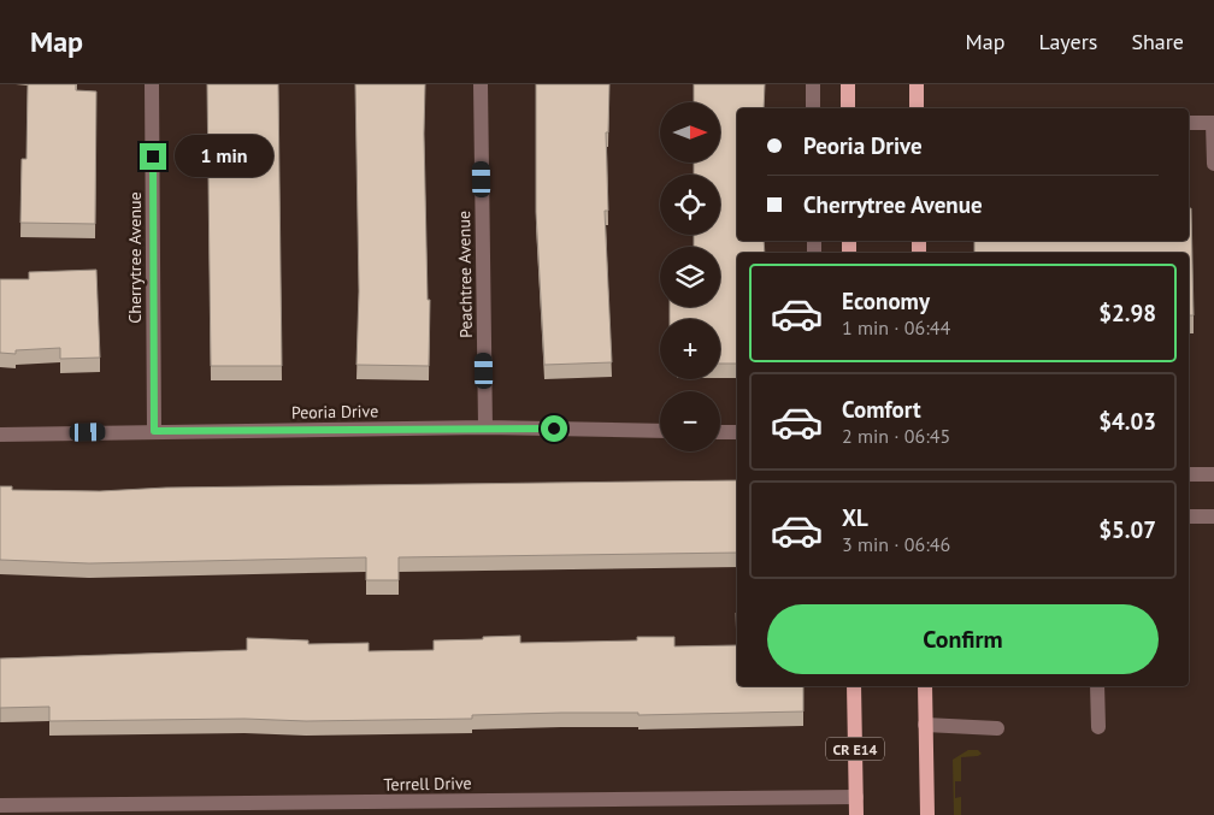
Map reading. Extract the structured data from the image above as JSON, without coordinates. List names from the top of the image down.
{
  "streets": {
    "main road": ["CR E14"],
    "street": [
      "Cherrytree Avenue",
      "Peachtree Avenue",
      "Peoria Drive",
      "Terrell Drive"
    ]
  },
  "crossings": [
    ["Cherrytree Avenue", "Peoria Drive"],
    ["Peachtree Avenue", "Peoria Drive"],
    ["CR E14", "Terrell Drive"]
  ],
  "north": "right",
  "page": {
    "header": "Map",
    "nav": ["Map", "Layers", "Share"],
    "map_buttons": ["+", "−"],
    "banner": ["Peoria Drive", "Cherrytree Avenue"],
    "bubble": "1 min",
    "list": [
      {
        "name": "Economy",
        "note": "1 min · 06:44",
        "value": "$2.98"
      },
      {
        "name": "Comfort",
        "note": "2 min · 06:45",
        "value": "$4.03"
      },
      {
        "name": "XL",
        "note": "3 min · 06:46",
        "value": "$5.07"
      }
    ],
    "buttons": "Confirm"
  }
}
